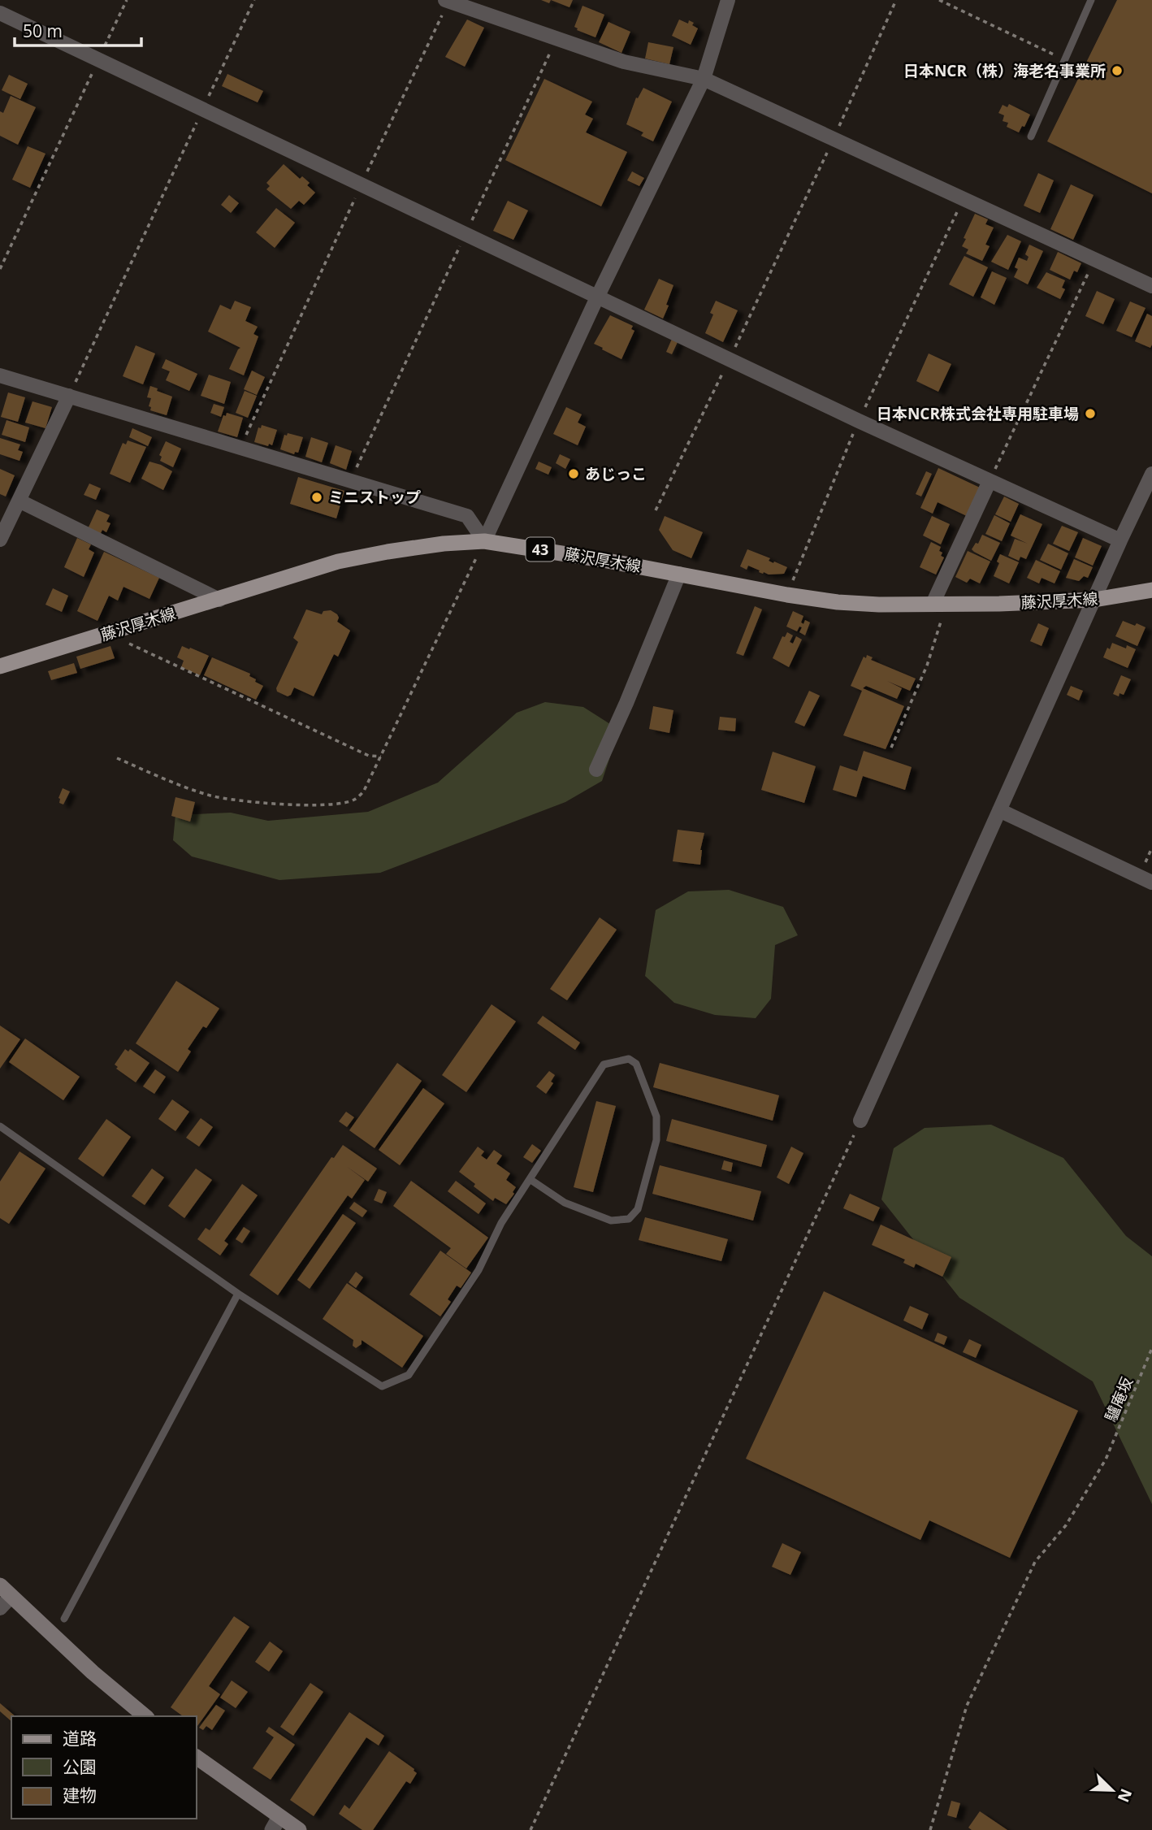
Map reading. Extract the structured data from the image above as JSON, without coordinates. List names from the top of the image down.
{
  "streets": {
    "main road": ["43", "藤沢厚木線"],
    "path": ["驢庵坂"]
  },
  "places": [
    "日本NCR（株）海老名事業所",
    "日本NCR株式会社専用駐車場",
    "あじっこ",
    "ミニストップ"
  ],
  "legend": ["道路", "公園", "建物"],
  "scale_bar": "50 m",
  "north": "bottom right"
}
